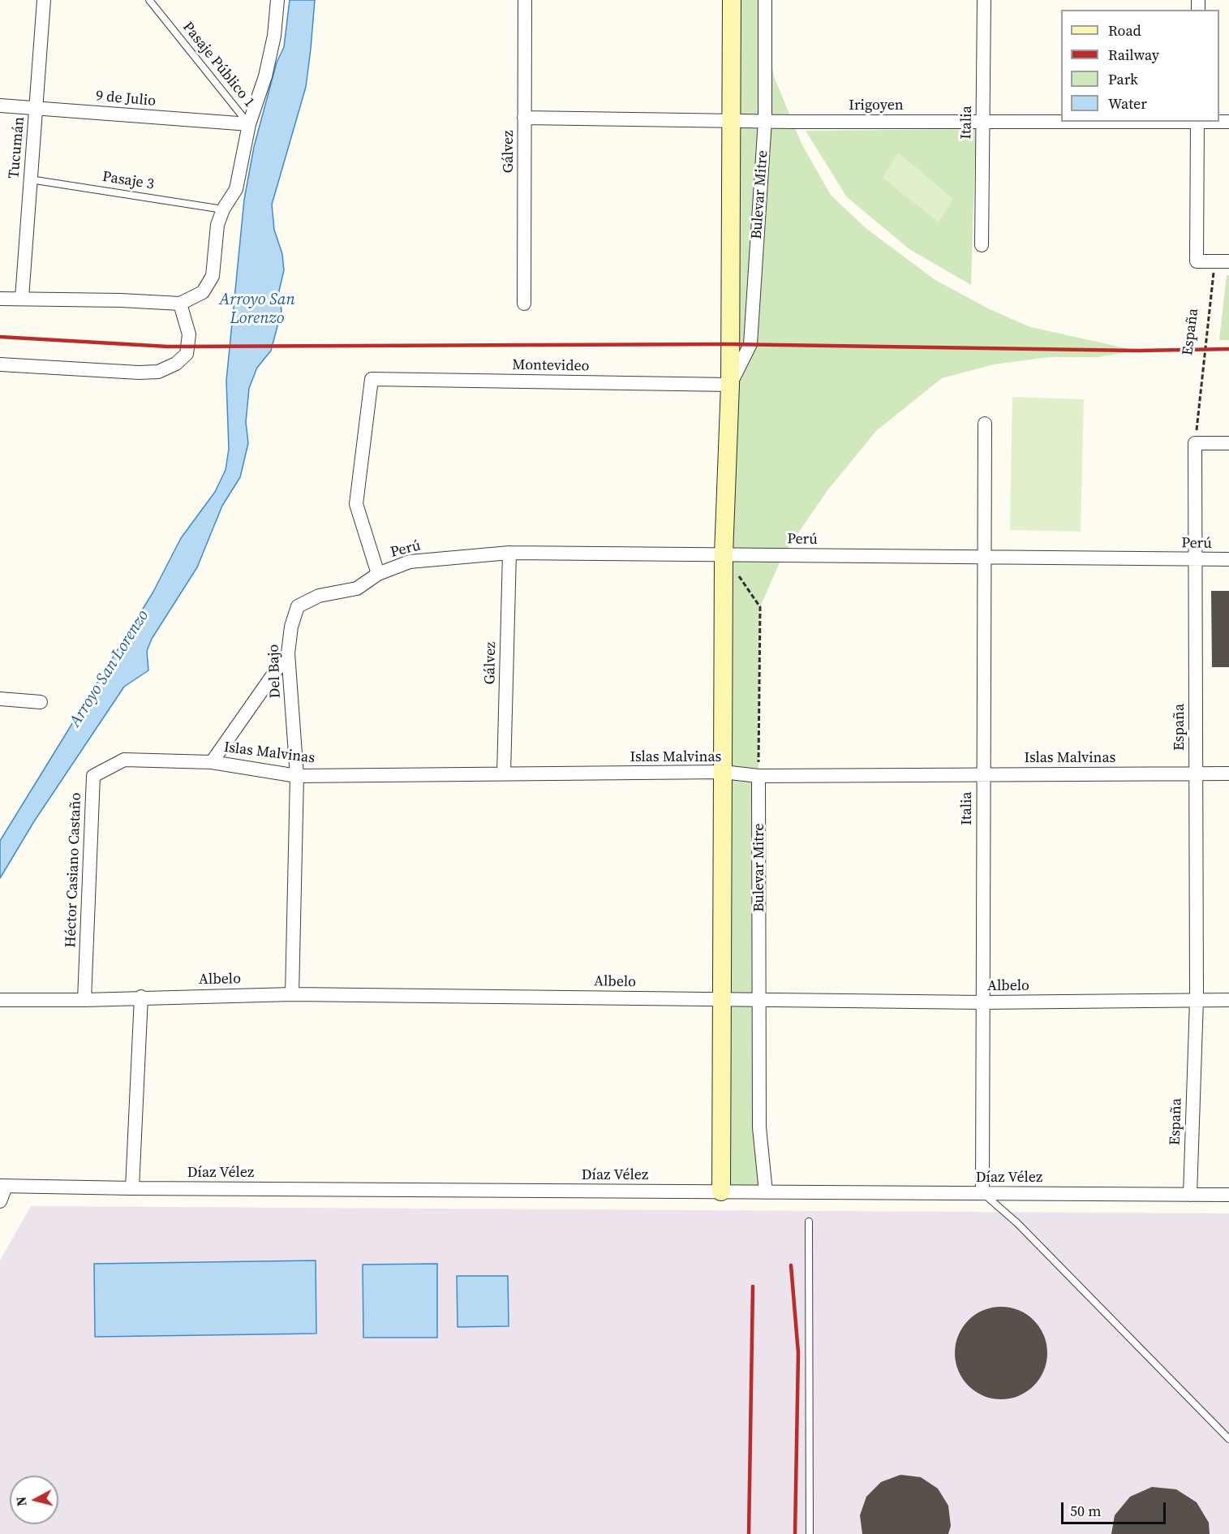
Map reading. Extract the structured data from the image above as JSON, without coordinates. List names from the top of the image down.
{
  "streets": {
    "street": [
      "9 de Julio",
      "Irigoyen",
      "Italia",
      "Tucumán",
      "Gálvez",
      "Bulevar Mitre",
      "España",
      "Montevideo",
      "Perú",
      "Del Bajo",
      "Islas Malvinas",
      "Héctor Casiano Castaño",
      "Albelo",
      "Díaz Vélez"
    ],
    "lane": ["Pasaje Público 1", "Pasaje 3"]
  },
  "crossings": [
    ["Pasaje Público 1", "9 de Julio"],
    ["9 de Julio", "Tucumán"],
    ["Irigoyen", "Italia"],
    ["Irigoyen", "Gálvez"],
    ["Irigoyen", "Bulevar Mitre"],
    ["Italia", "Perú"],
    ["Italia", "Islas Malvinas"],
    ["Italia", "Albelo"],
    ["Italia", "Díaz Vélez"],
    ["Tucumán", "Pasaje 3"],
    ["Gálvez", "Perú"],
    ["Gálvez", "Islas Malvinas"],
    ["Bulevar Mitre", "Montevideo"],
    ["Bulevar Mitre", "Perú"],
    ["Bulevar Mitre", "Islas Malvinas"],
    ["Bulevar Mitre", "Albelo"],
    ["Bulevar Mitre", "Díaz Vélez"],
    ["España", "Perú"],
    ["España", "Islas Malvinas"],
    ["España", "Albelo"],
    ["España", "Díaz Vélez"],
    ["Montevideo", "Perú"],
    ["Montevideo", "Del Bajo"],
    ["Perú", "Del Bajo"],
    ["Del Bajo", "Islas Malvinas"],
    ["Del Bajo", "Albelo"],
    ["Islas Malvinas", "Héctor Casiano Castaño"],
    ["Héctor Casiano Castaño", "Albelo"]
  ],
  "water": ["Arroyo San Lorenzo"],
  "legend": [
    "Road",
    "Railway",
    "Park",
    "Water"
  ],
  "scale_bar": "50 m",
  "north": "left"
}
